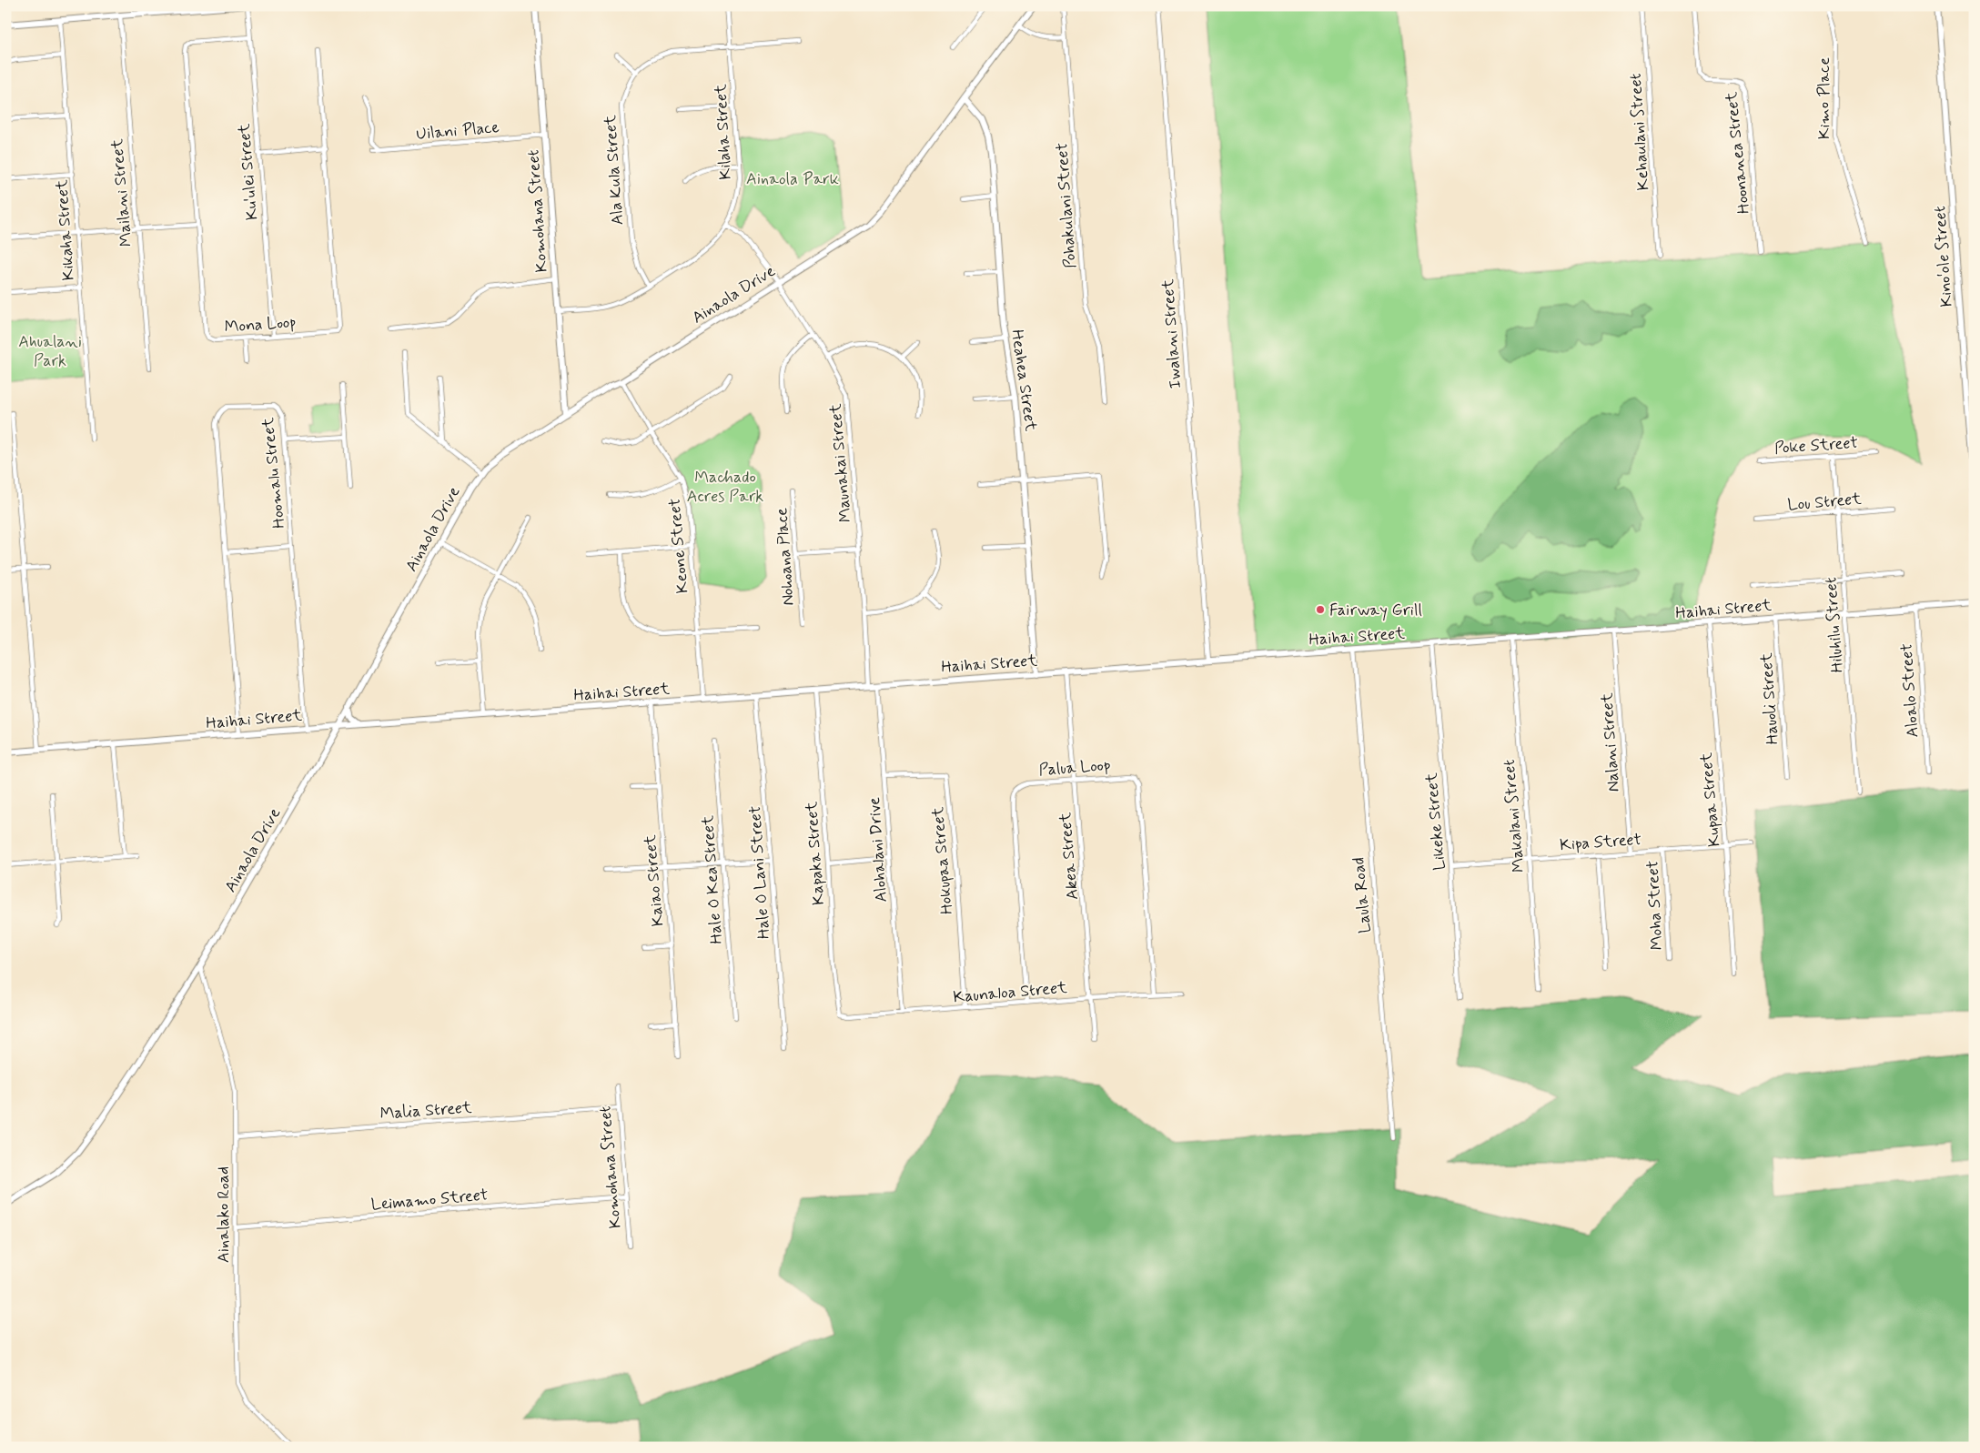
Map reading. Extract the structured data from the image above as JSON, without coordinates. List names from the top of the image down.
{
  "streets": {
    "street": [
      "Kimo Place",
      "Uilani Place",
      "Kilaha Street",
      "Kehaulani Street",
      "Hoonanea Street",
      "Ala Kula Street",
      "Ku'ulei Street",
      "Mailani Street",
      "Pohakulani Street",
      "Komohana Street",
      "Kikaha Street",
      "Kinoʻole Street",
      "Ainaola Drive",
      "Mona Loop",
      "Iwalani Street",
      "Heahea Street",
      "Poke Street",
      "Maunakai Street",
      "Hoomalu Street",
      "Lou Street",
      "Keone Street",
      "Nohoana Place",
      "Haihai Street",
      "Hiluhilu Street",
      "Aloalo Street",
      "Hauoli Street",
      "Nalani Street",
      "Palua Loop",
      "Kupaa Street",
      "Makalani Street",
      "Likeke Street",
      "Kipa Street",
      "Alohalani Drive",
      "Kapaka Street",
      "Akea Street",
      "Hokupaa Street",
      "Hale O Lani Street",
      "Hale O Kea Street",
      "Kaiao Street",
      "Laula Road",
      "Moha Street",
      "Kaunaloa Street",
      "Malia Street",
      "Leimamo Street",
      "Ainalako Road"
    ]
  },
  "crossings": [
    ["Uilani Place", "Komohana Street"],
    ["Kilaha Street", "Ala Kula Street"],
    ["Kilaha Street", "Komohana Street"],
    ["Kilaha Street", "Maunakai Street"],
    ["Ku'ulei Street", "Mona Loop"],
    ["Komohana Street", "Ainaola Drive"],
    ["Komohana Street", "Malia Street"],
    ["Komohana Street", "Leimamo Street"],
    ["Ainaola Drive", "Heahea Street"],
    ["Ainaola Drive", "Maunakai Street"],
    ["Ainaola Drive", "Keone Street"],
    ["Ainaola Drive", "Haihai Street"],
    ["Ainaola Drive", "Ainalako Road"],
    ["Iwalani Street", "Haihai Street"],
    ["Heahea Street", "Haihai Street"],
    ["Poke Street", "Hiluhilu Street"],
    ["Maunakai Street", "Haihai Street"],
    ["Hoomalu Street", "Haihai Street"],
    ["Lou Street", "Hiluhilu Street"],
    ["Keone Street", "Haihai Street"],
    ["Haihai Street", "Hiluhilu Street"],
    ["Haihai Street", "Aloalo Street"],
    ["Haihai Street", "Hauoli Street"],
    ["Haihai Street", "Nalani Street"],
    ["Haihai Street", "Kupaa Street"],
    ["Haihai Street", "Makalani Street"],
    ["Haihai Street", "Likeke Street"],
    ["Haihai Street", "Alohalani Drive"],
    ["Haihai Street", "Kapaka Street"],
    ["Haihai Street", "Akea Street"],
    ["Haihai Street", "Hale O Lani Street"],
    ["Haihai Street", "Kaiao Street"],
    ["Haihai Street", "Laula Road"],
    ["Nalani Street", "Kipa Street"],
    ["Palua Loop", "Akea Street"],
    ["Palua Loop", "Kaunaloa Street"],
    ["Kupaa Street", "Kipa Street"],
    ["Makalani Street", "Kipa Street"],
    ["Likeke Street", "Kipa Street"],
    ["Kipa Street", "Moha Street"],
    ["Alohalani Drive", "Hokupaa Street"],
    ["Alohalani Drive", "Kaunaloa Street"],
    ["Kapaka Street", "Kaunaloa Street"],
    ["Akea Street", "Kaunaloa Street"],
    ["Hokupaa Street", "Kaunaloa Street"],
    ["Malia Street", "Ainalako Road"],
    ["Leimamo Street", "Ainalako Road"]
  ],
  "parks": ["Ainaola Park", "Ahualani Park", "Machado Acres Park"],
  "places": ["Fairway Grill"]
}
